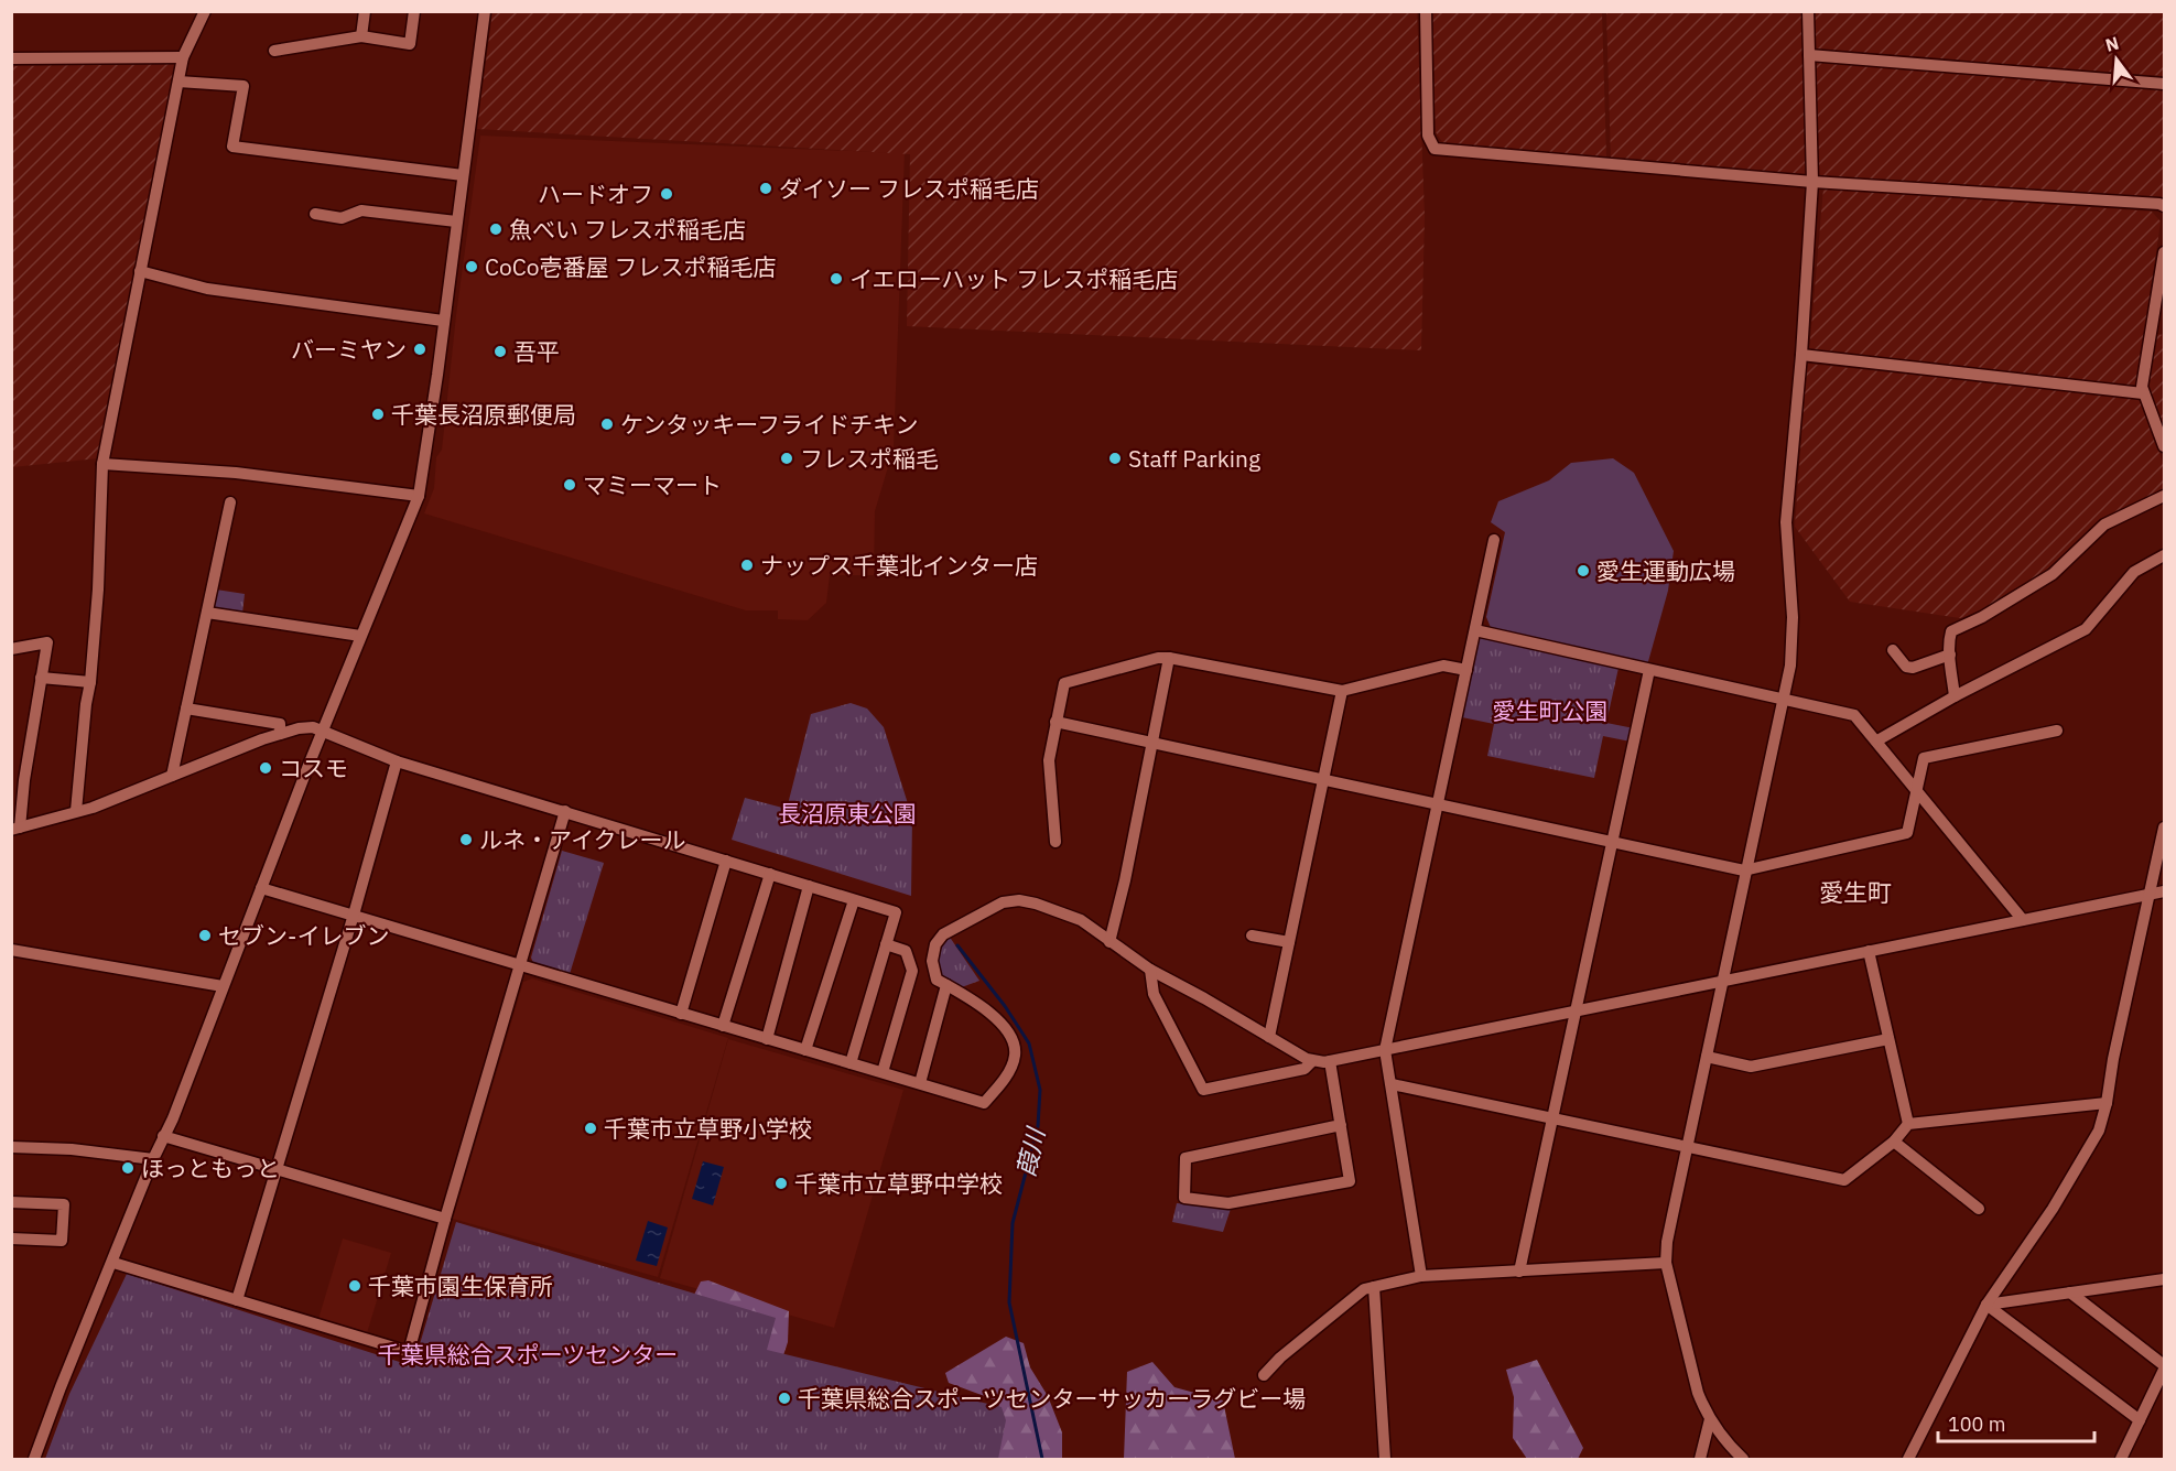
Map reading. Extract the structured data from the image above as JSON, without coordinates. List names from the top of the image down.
{
  "districts": ["愛生町"],
  "water": ["葭川"],
  "parks": ["愛生町公園", "長沼原東公園", "千葉県総合スポーツセンター"],
  "places": [
    "ダイソー フレスポ稲毛店",
    "ハードオフ",
    "魚べい フレスポ稲毛店",
    "CoCo壱番屋 フレスポ稲毛店",
    "イエローハット フレスポ稲毛店",
    "バーミヤン",
    "吾平",
    "千葉長沼原郵便局",
    "ケンタッキーフライドチキン",
    "フレスポ稲毛",
    "Staff Parking",
    "マミーマート",
    "ナップス千葉北インター店",
    "愛生運動広場",
    "コスモ",
    "ルネ・アイクレール",
    "セブン-イレブン",
    "千葉市立草野小学校",
    "ほっともっと",
    "千葉市立草野中学校",
    "千葉市園生保育所",
    "千葉県総合スポーツセンターサッカーラグビー場"
  ],
  "scale_bar": "100 m",
  "north": "top"
}
